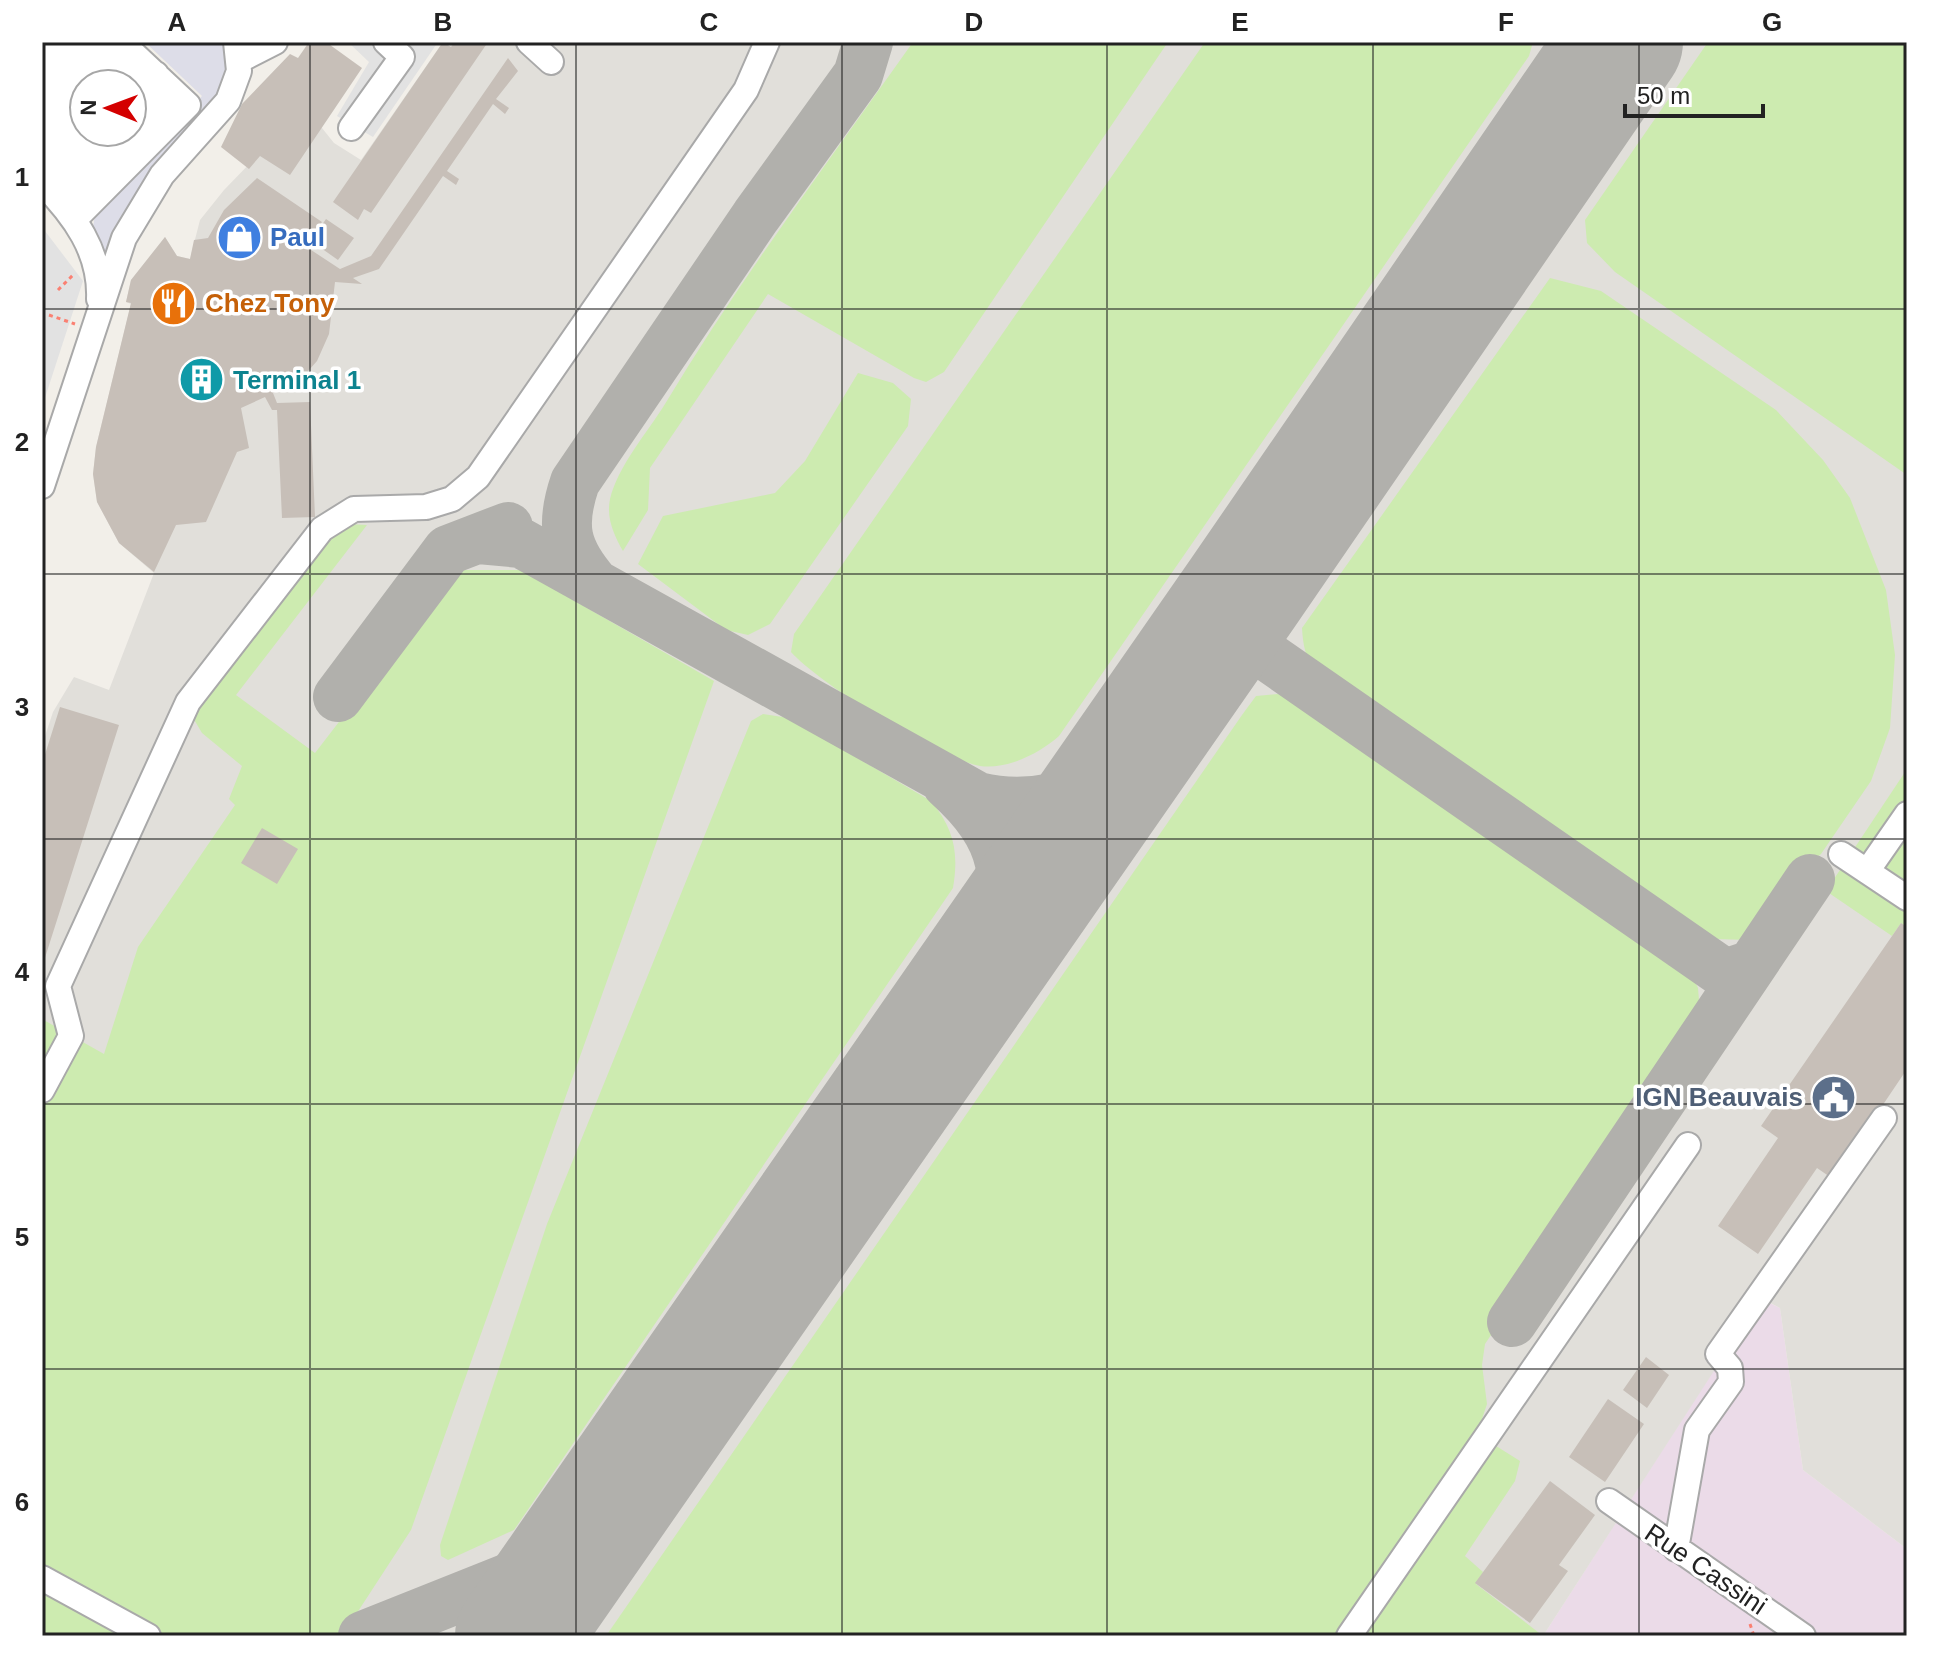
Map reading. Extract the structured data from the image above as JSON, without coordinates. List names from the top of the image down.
{
  "streets": {
    "lane": ["Rue Cassini"]
  },
  "places": {
    "shop": ["Paul"],
    "restaurant": ["Chez Tony"],
    "building": ["Terminal 1"],
    "public building": ["IGN Beauvais"]
  },
  "scale_bar": "50 m",
  "north": "left",
  "grid": {
    "columns": [
      "A",
      "B",
      "C",
      "D",
      "E",
      "F",
      "G"
    ],
    "rows": [
      "1",
      "2",
      "3",
      "4",
      "5",
      "6"
    ]
  }
}
